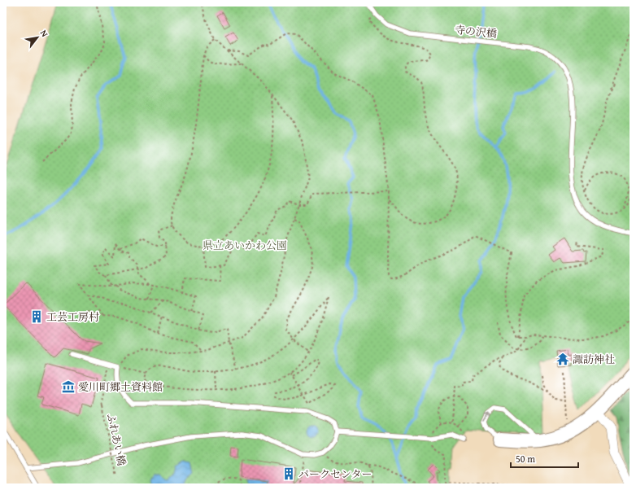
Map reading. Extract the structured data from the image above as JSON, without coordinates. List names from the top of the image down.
{
  "streets": {
    "lane": ["寺の沢橋"],
    "path": ["ふれあい橋"]
  },
  "parks": ["県立あいかわ公園"],
  "places": {
    "building": ["工芸工房村", "パークセンター"],
    "temple": ["諏訪神社"],
    "museum": ["愛川町郷土資料館"]
  },
  "scale_bar": "50 m",
  "north": "top right"
}
